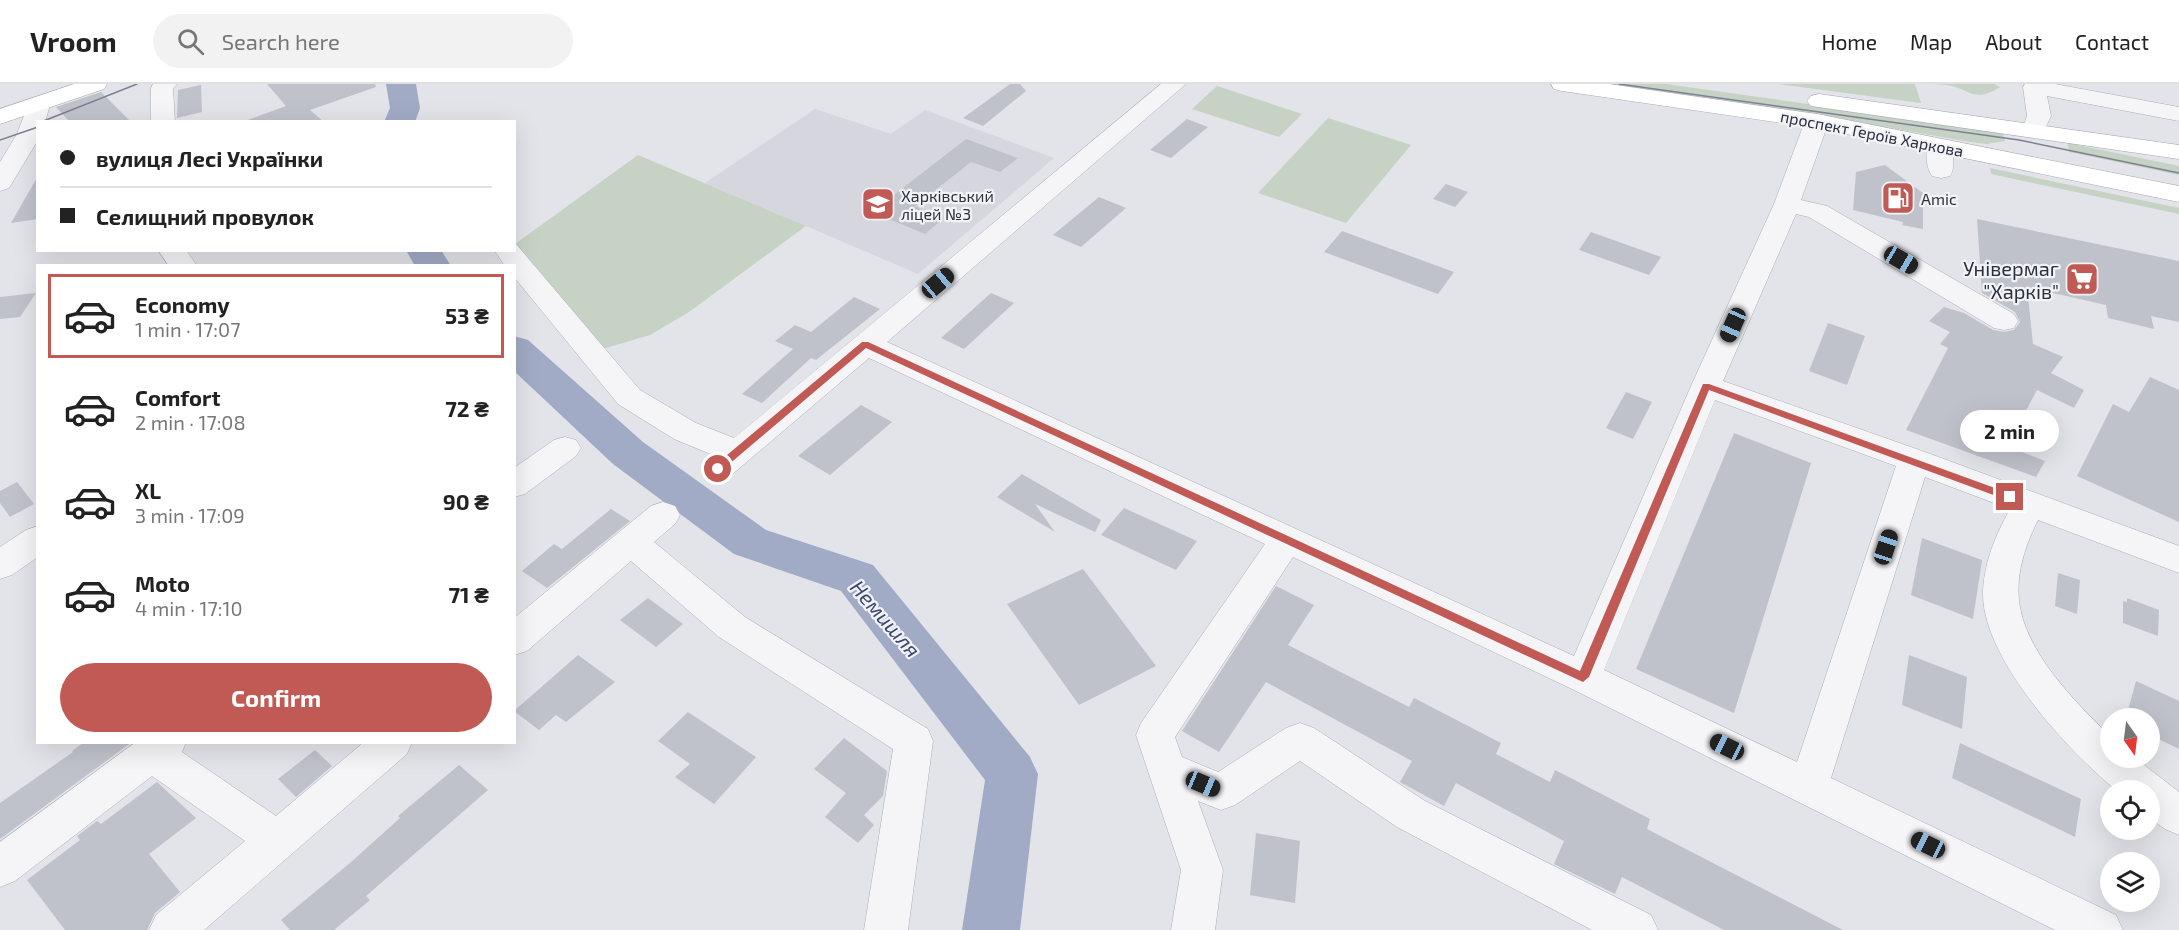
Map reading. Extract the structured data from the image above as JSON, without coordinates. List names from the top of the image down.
{
  "streets": {
    "main road": ["проспект Героїв Харкова"]
  },
  "water": ["Немишля"],
  "places": {
    "fuel station": ["Amic"],
    "school or university": ["Харківський ліцей №3"],
    "supermarket": ["Універмаг \"Харків\""]
  },
  "north": "bottom",
  "page": {
    "header": "Vroom",
    "search": "Search here",
    "nav": [
      "Home",
      "Map",
      "About",
      "Contact"
    ],
    "banner": ["вулиця Лесі Українки", "Селищний провулок"],
    "list": [
      {
        "name": "Economy",
        "note": "1 min · 17:07",
        "value": "53 ₴"
      },
      {
        "name": "Comfort",
        "note": "2 min · 17:08",
        "value": "72 ₴"
      },
      {
        "name": "XL",
        "note": "3 min · 17:09",
        "value": "90 ₴"
      },
      {
        "name": "Moto",
        "note": "4 min · 17:10",
        "value": "71 ₴"
      }
    ],
    "bubble": "2 min",
    "buttons": "Confirm"
  }
}
